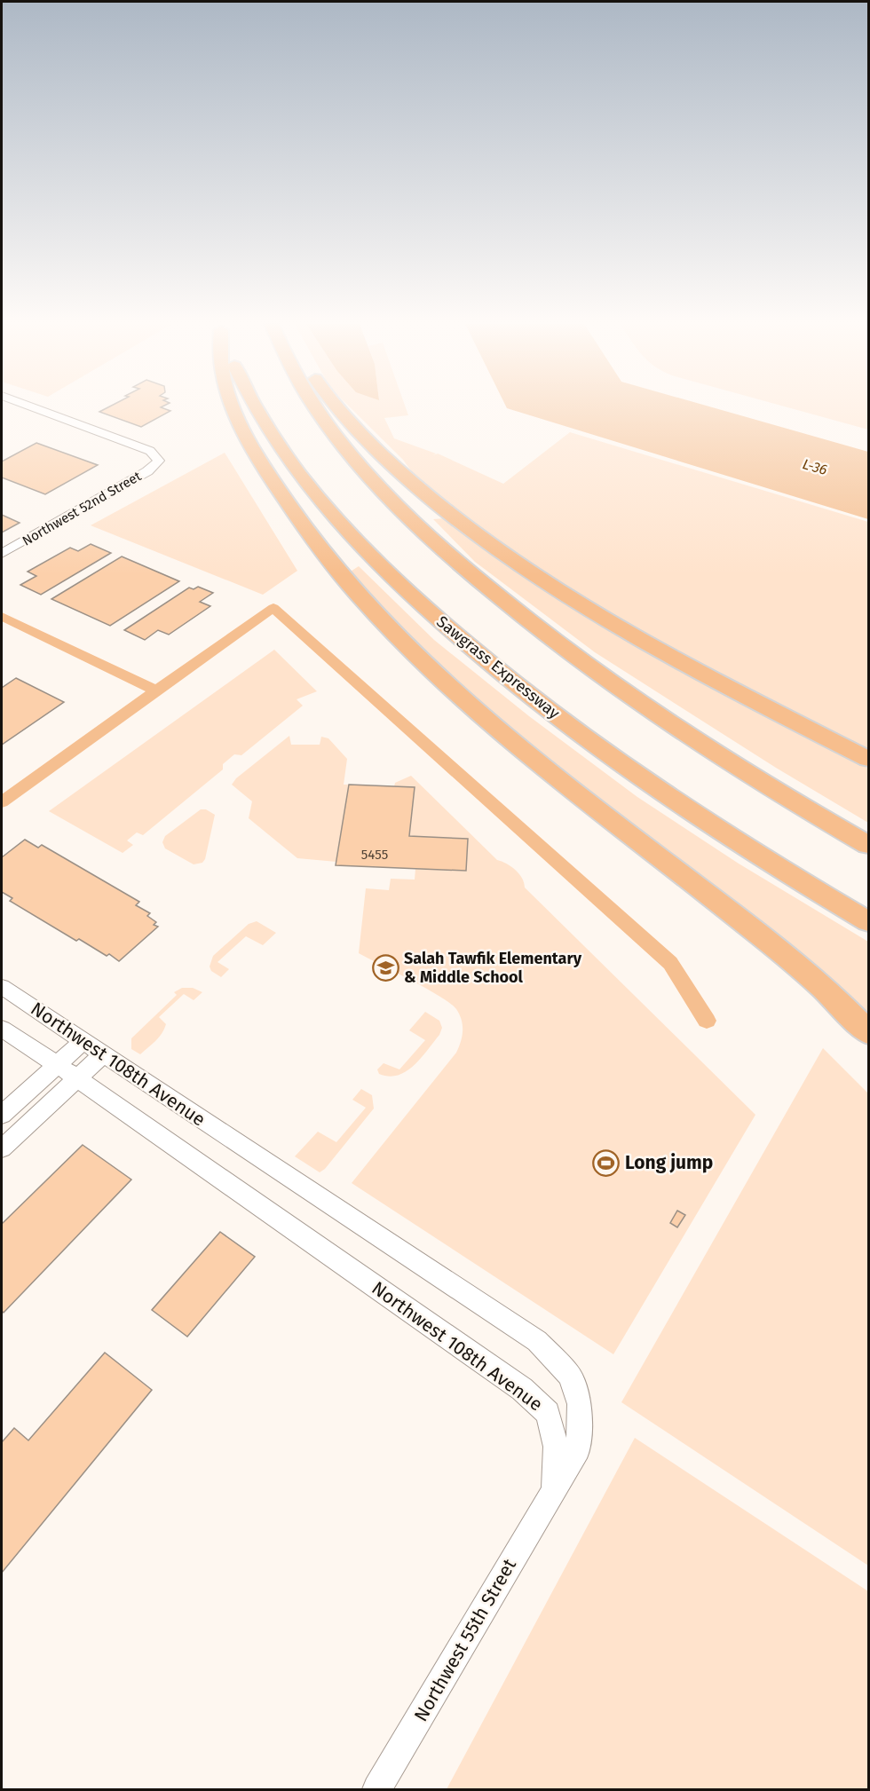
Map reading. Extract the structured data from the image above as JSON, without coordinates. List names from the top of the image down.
{
  "streets": {
    "highway": ["Sawgrass Expressway"],
    "street": ["Northwest 52nd Street", "Northwest 108th Avenue", "Northwest 55th Street"]
  },
  "crossings": [
    ["Northwest 108th Avenue", "Northwest 55th Street"]
  ],
  "water": ["L-36"],
  "places": {
    "school or university": ["Salah Tawfik Elementary & Middle School"],
    "sports": ["Long jump"]
  },
  "house_numbers": ["5455"]
}
